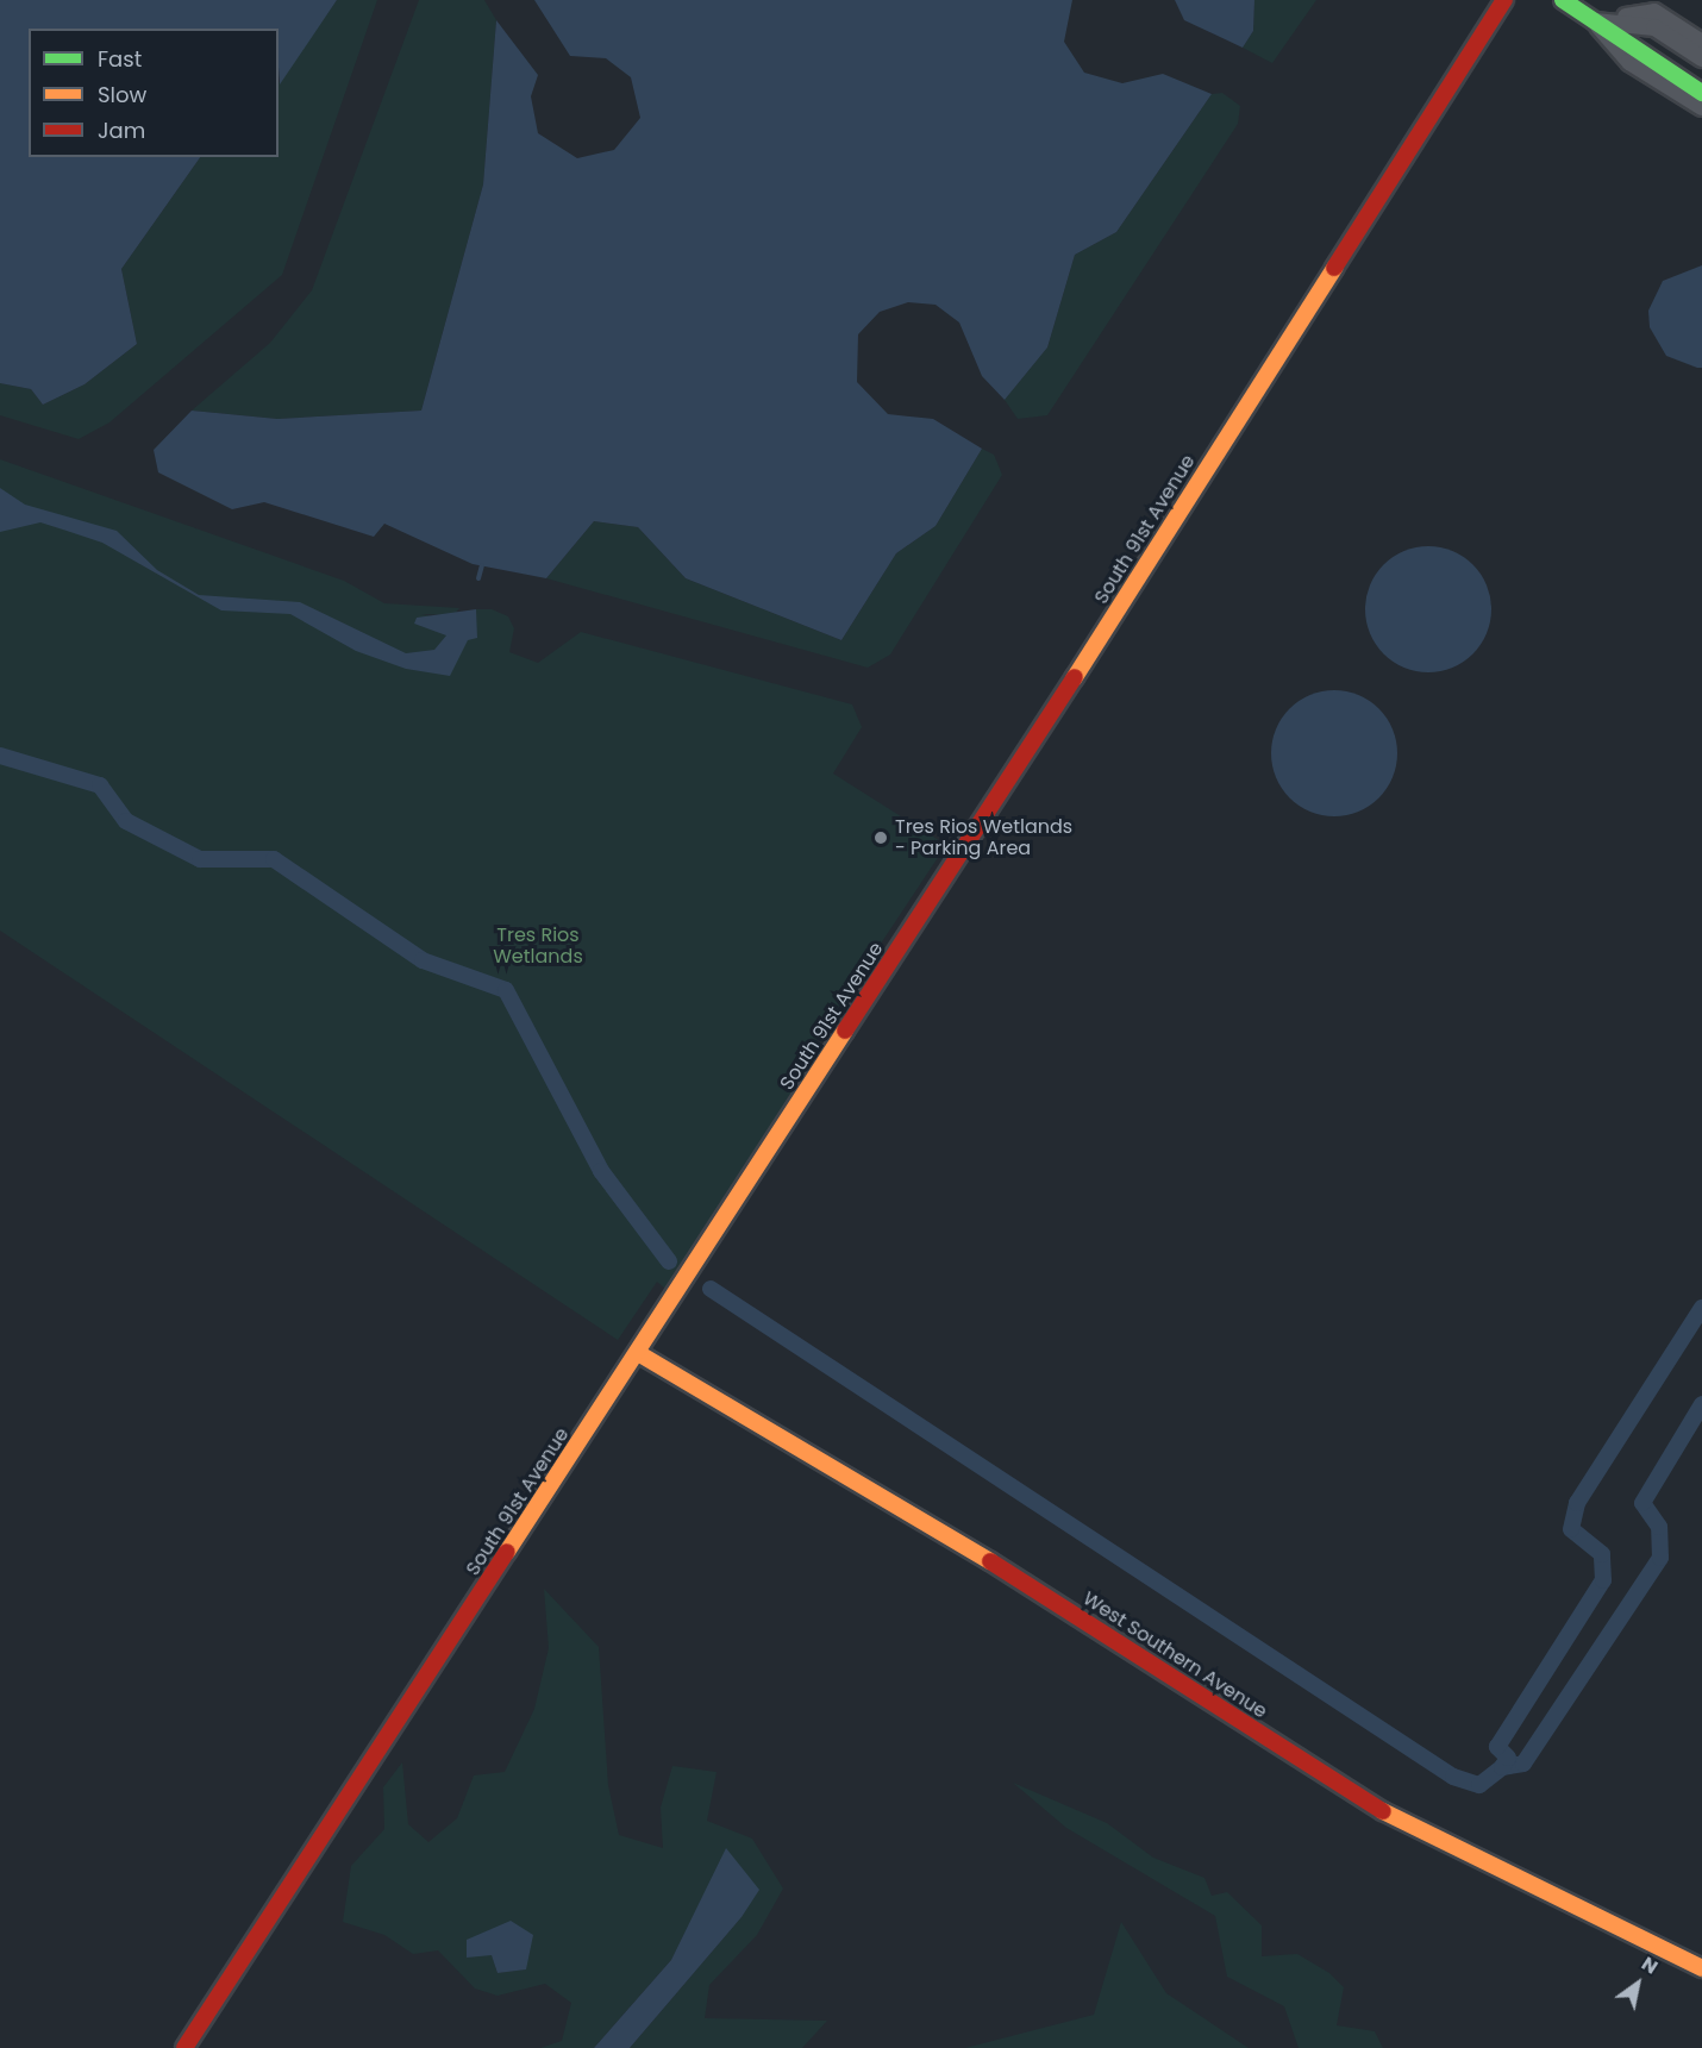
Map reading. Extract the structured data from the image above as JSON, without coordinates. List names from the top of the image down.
{
  "streets": {
    "main road": ["South 91st Avenue", "West Southern Avenue"]
  },
  "crossings": [
    ["South 91st Avenue", "West Southern Avenue"]
  ],
  "parks": ["Tres Rios Wetlands"],
  "places": ["Tres Rios Wetlands - Parking Area"],
  "legend": ["Fast", "Slow", "Jam"],
  "north": "top right"
}
